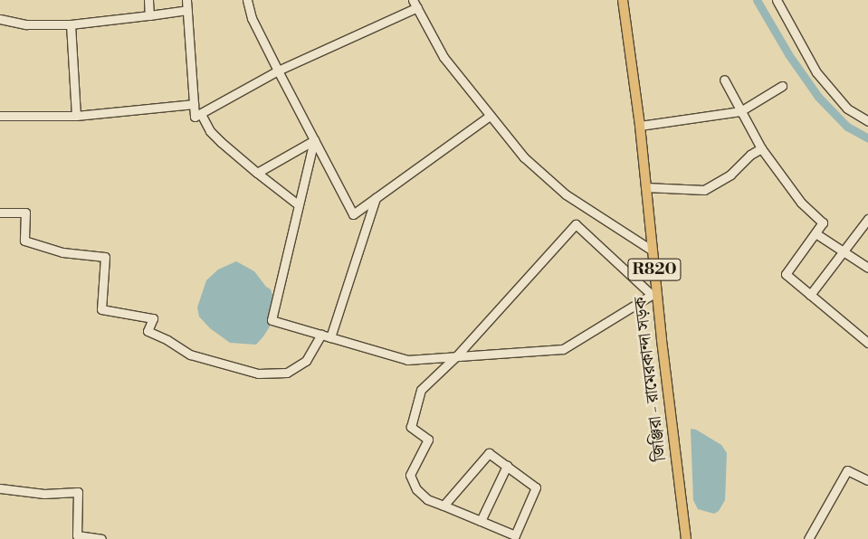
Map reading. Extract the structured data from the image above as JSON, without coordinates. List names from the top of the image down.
{
  "streets": {
    "main road": ["R820", "জিঞ্জিরা - রামেরকান্দা সড়ক"]
  }
}
